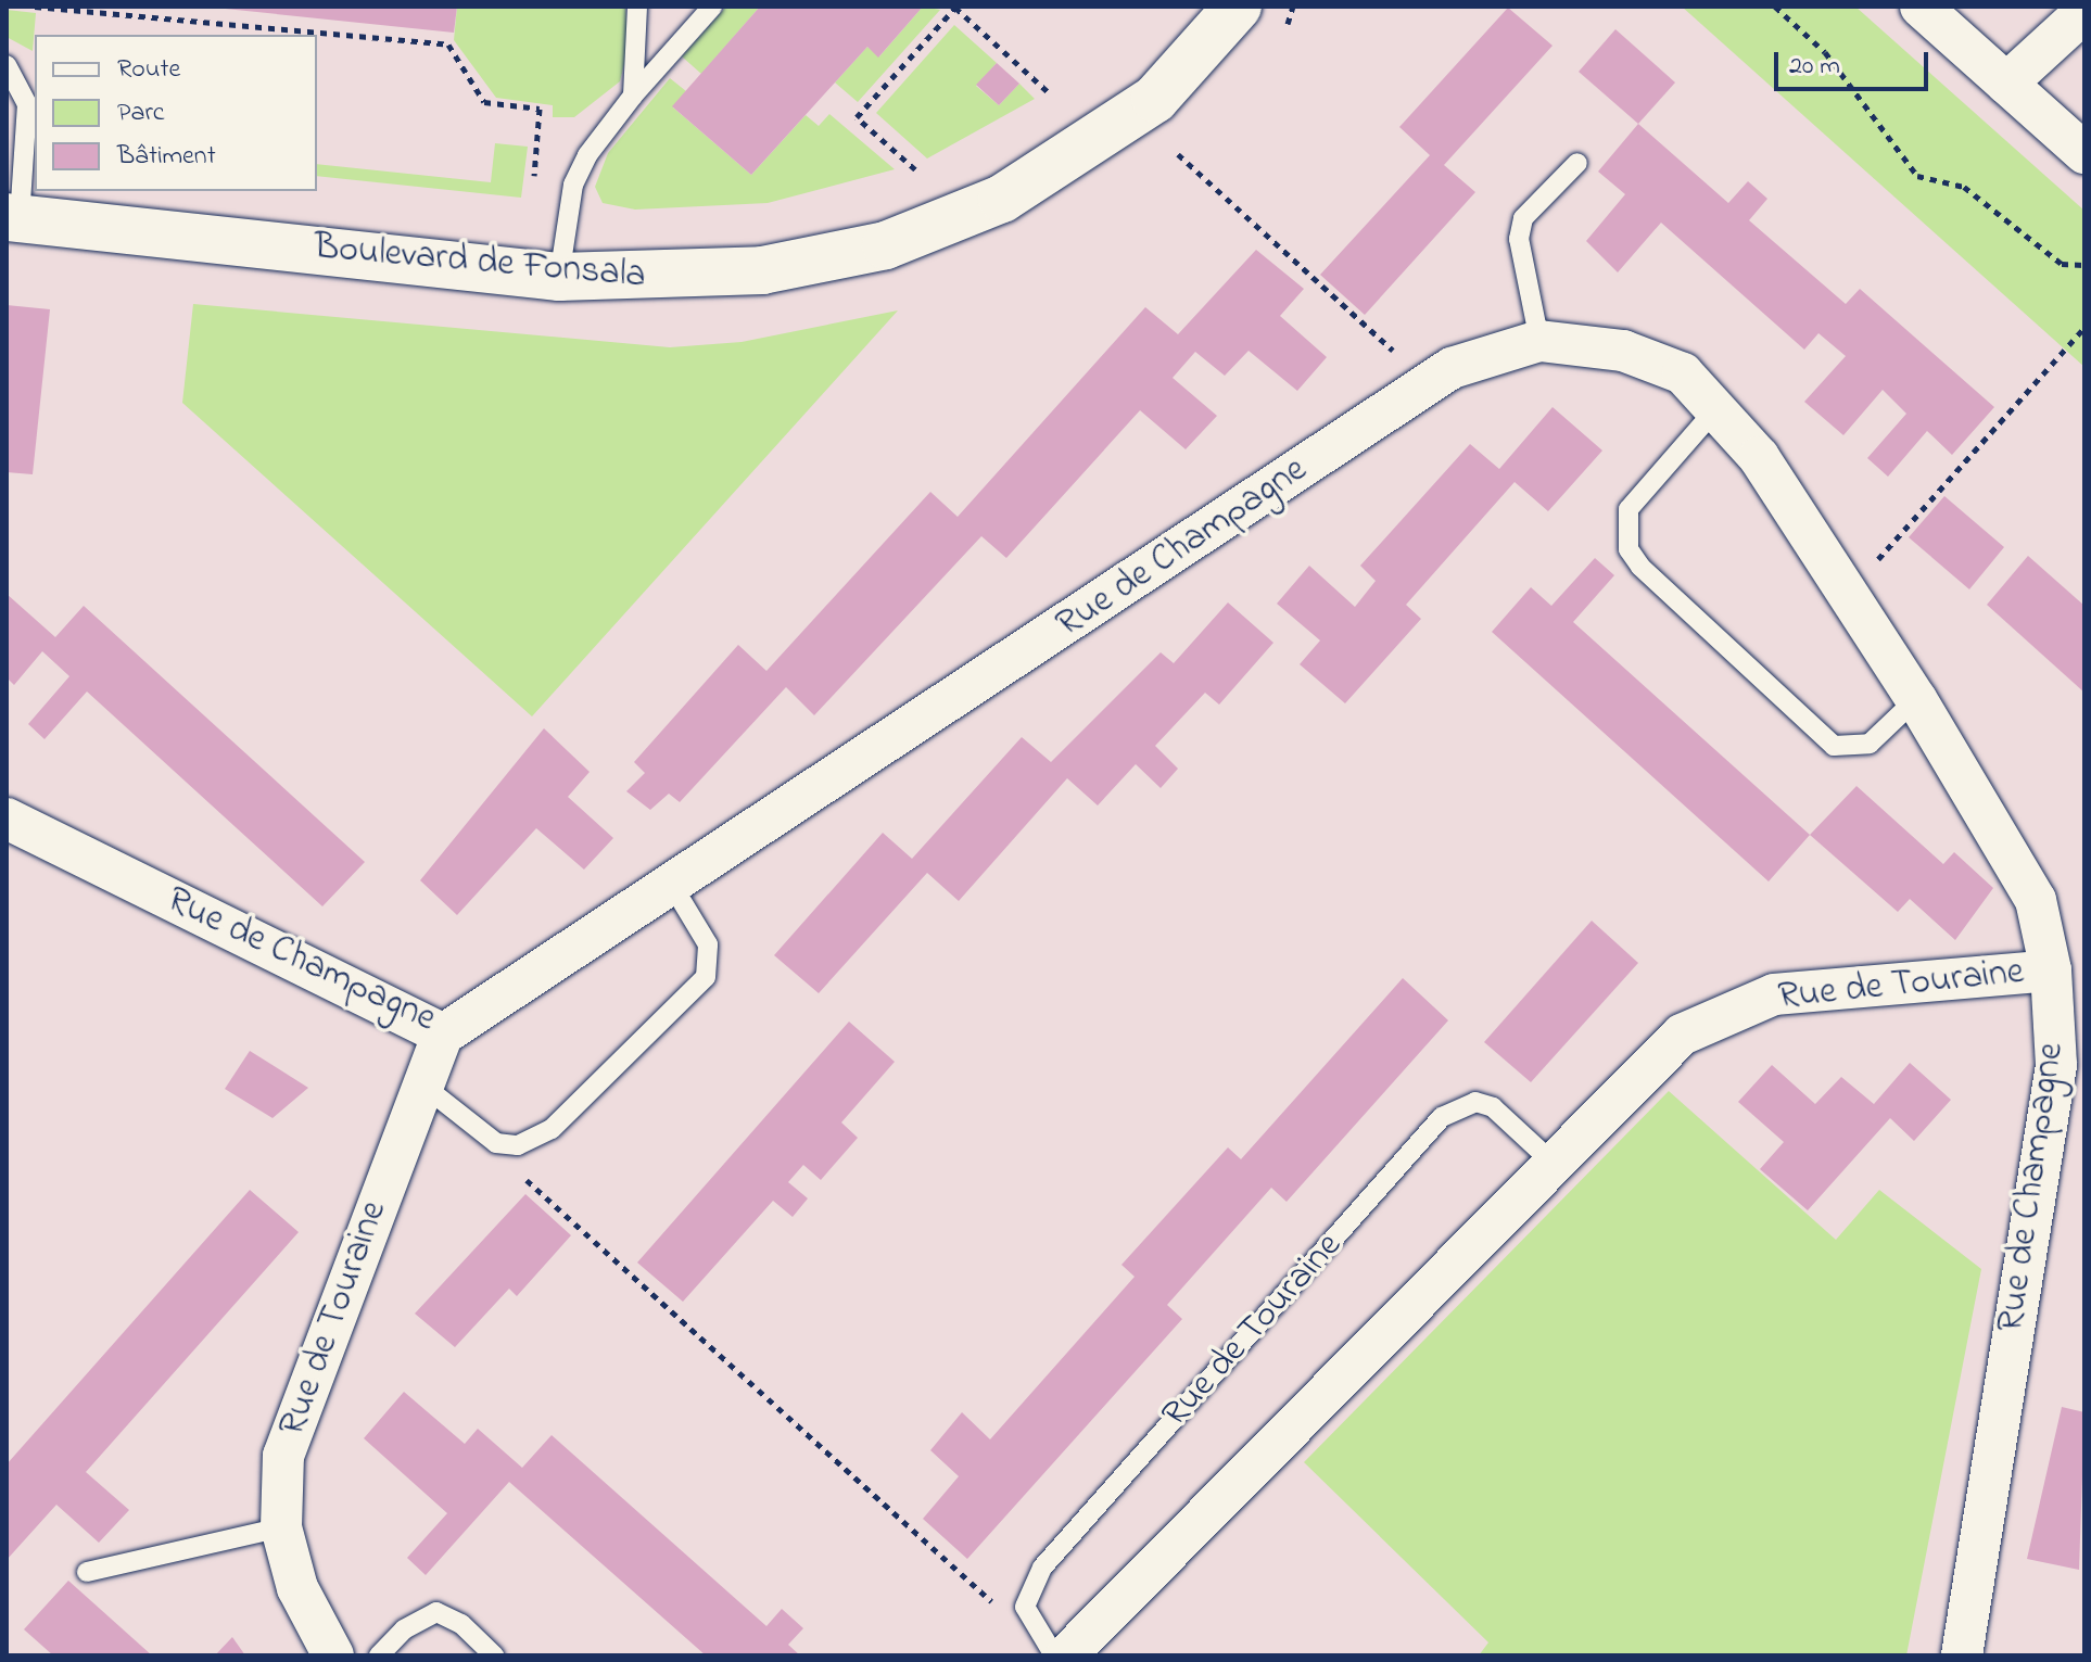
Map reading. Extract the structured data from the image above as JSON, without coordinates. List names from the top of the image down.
{
  "streets": {
    "street": ["Boulevard de Fonsala", "Rue de Champagne", "Rue de Touraine"]
  },
  "crossings": [
    ["Rue de Champagne", "Rue de Touraine"]
  ],
  "legend": ["Route", "Parc", "Bâtiment"],
  "scale_bar": "20 m"
}
